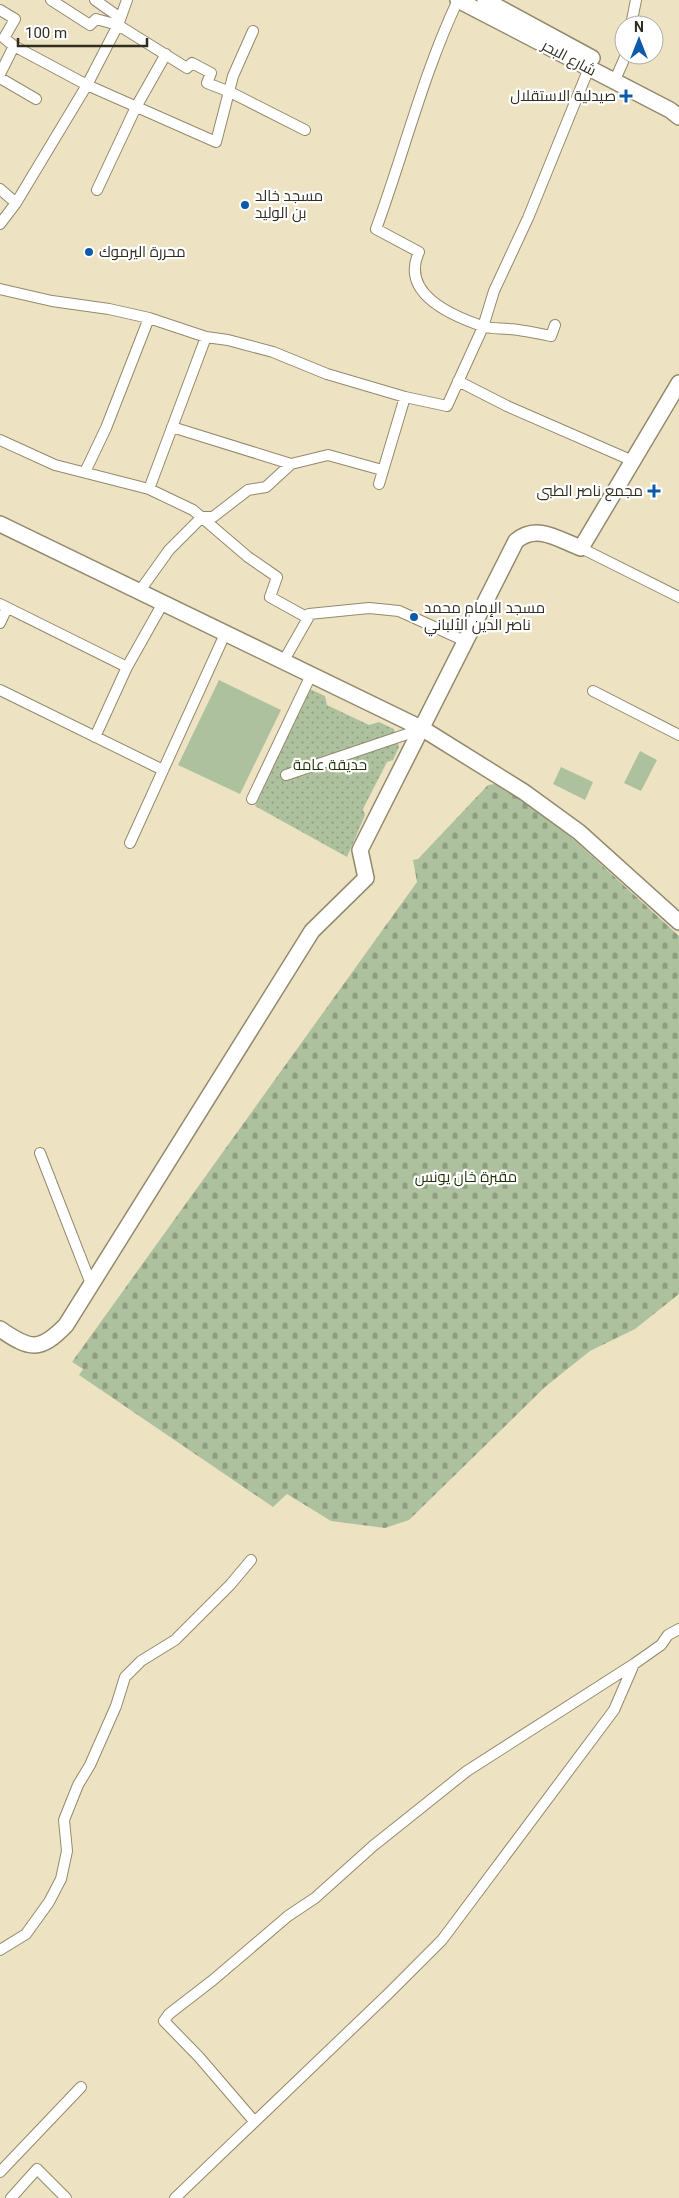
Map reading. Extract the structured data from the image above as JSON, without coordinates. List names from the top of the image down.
{
  "streets": {
    "street": ["شارع البحر"]
  },
  "parks": ["حديقة عامة", "مقبرة خان يونس"],
  "places": {
    "health": ["صيدلية الاستقلال", "مجمع ناصر الطبى"],
    "other": ["مسجد خالد بن الوليد", "محررة اليرموك", "مسجد الإمام محمد ناصر الدين الألباني"]
  },
  "scale_bar": "100 m",
  "north": "top"
}
